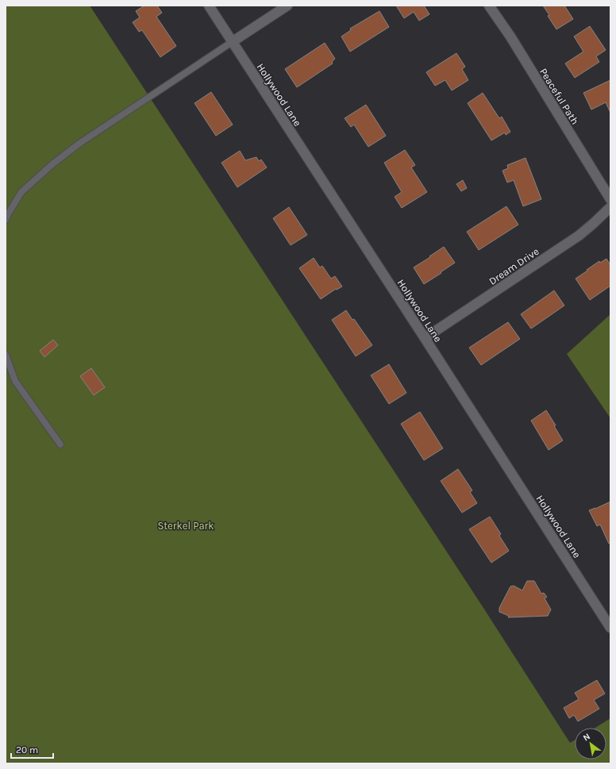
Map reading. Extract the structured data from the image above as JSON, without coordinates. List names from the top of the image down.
{
  "streets": {
    "street": ["Hollywood Lane", "Peaceful Path", "Dream Drive"]
  },
  "crossings": [
    ["Hollywood Lane", "Dream Drive"]
  ],
  "parks": ["Sterkel Park"],
  "scale_bar": "20 m",
  "north": "top left"
}
